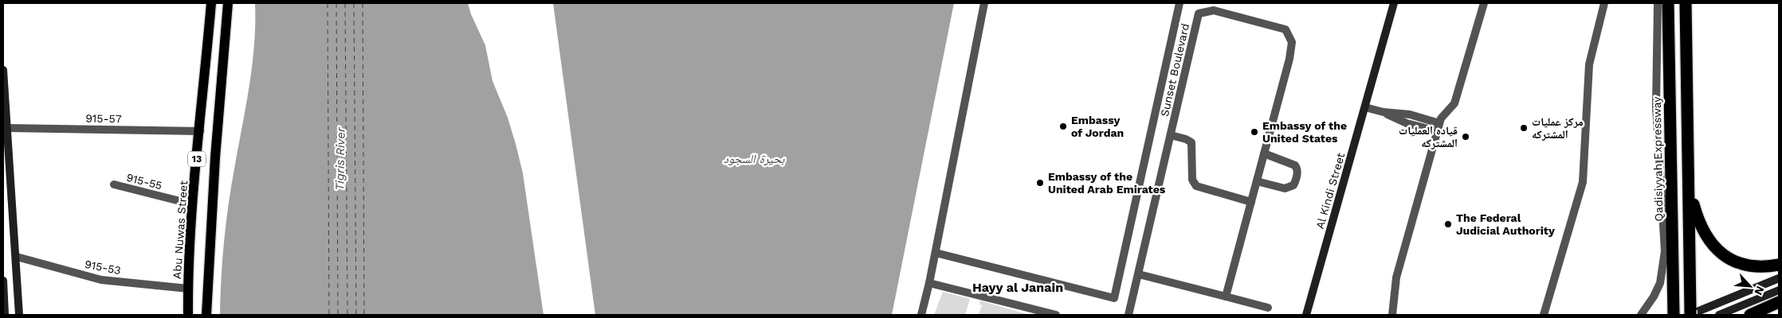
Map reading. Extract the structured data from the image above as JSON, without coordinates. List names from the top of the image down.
{
  "streets": {
    "highway": ["Qadisiyyah Expressway"],
    "main road": ["13", "Al Kindi Street", "Abu Nuwas Street"],
    "street": [
      "Sunset Boulevard",
      "915-57",
      "915-55",
      "915-53"
    ]
  },
  "crossings": [
    ["915-57", "Abu Nuwas Street"],
    ["915-55", "Abu Nuwas Street"],
    ["Abu Nuwas Street", "915-53"]
  ],
  "districts": ["Hayy al Janain"],
  "water": ["Tigris River", "بحيرة السجود"],
  "places": [
    "Embassy of Jordan",
    "مركز عمليات المشتركه",
    "Embassy of the United States",
    "قياده العمليات المشتركه",
    "Embassy of the United Arab Emirates",
    "The Federal Judicial Authority"
  ],
  "north": "bottom right"
}
